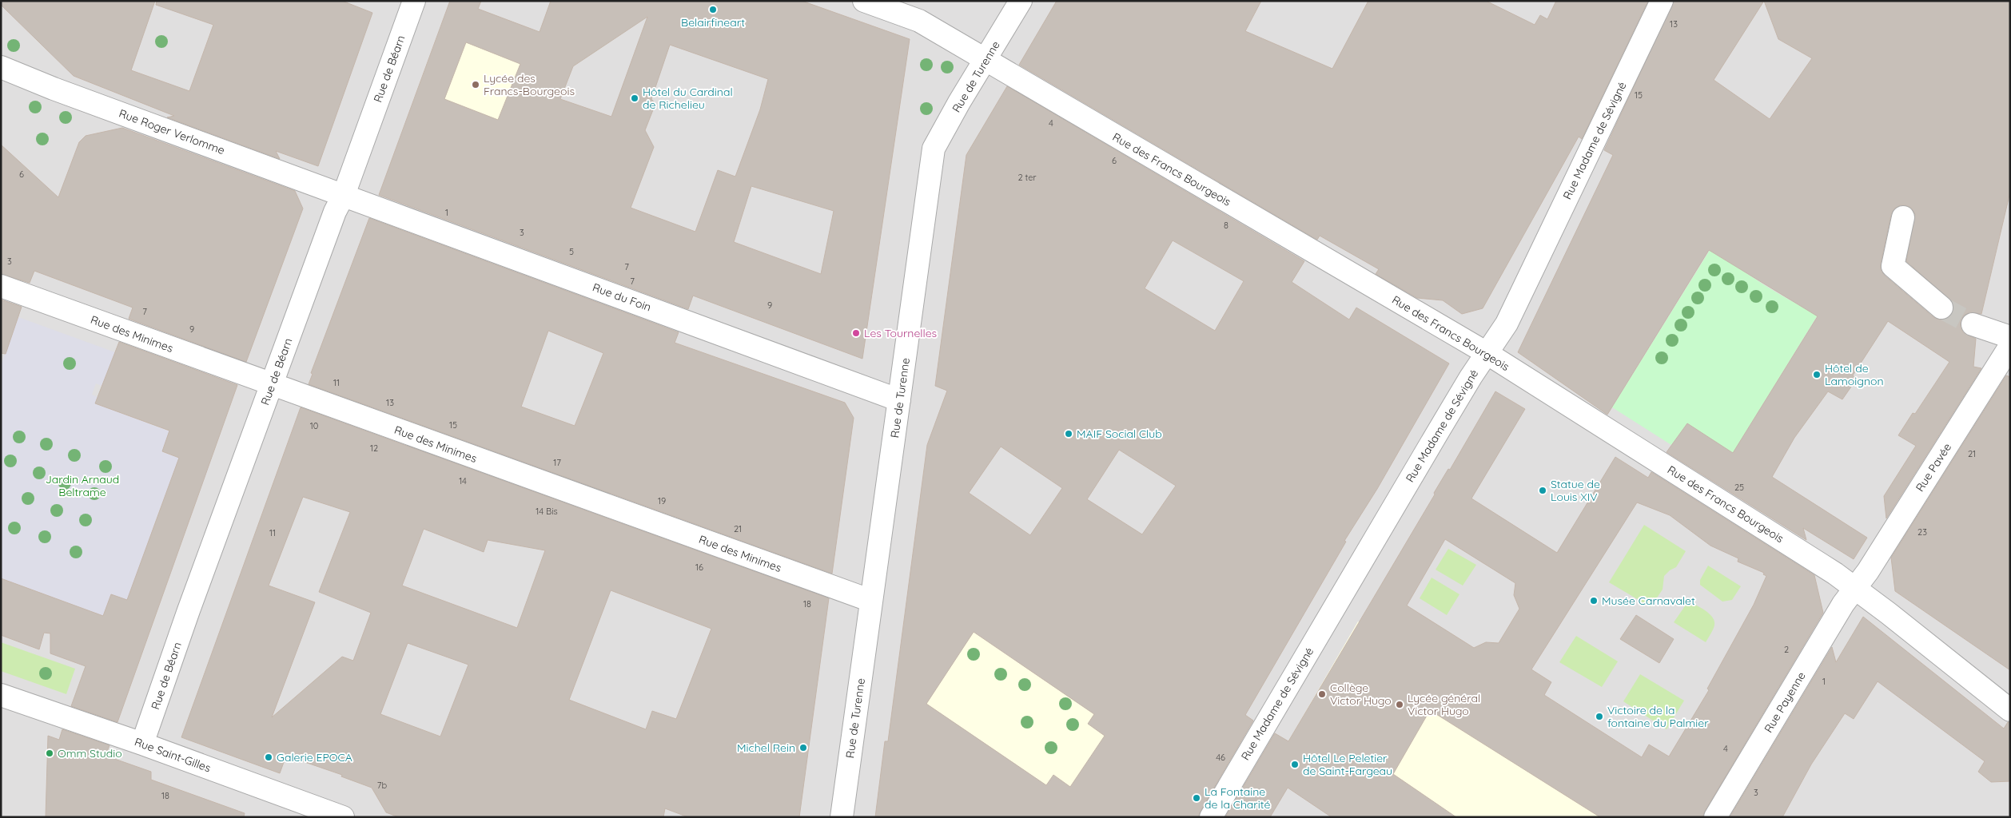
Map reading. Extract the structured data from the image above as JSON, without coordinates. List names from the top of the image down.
{
  "streets": {
    "street": [
      "Rue de Béarn",
      "Rue de Turenne",
      "Rue Roger Verlomme",
      "Rue Madame de Sévigné",
      "Rue des Francs Bourgeois",
      "Rue du Foin",
      "Rue des Minimes",
      "Rue Pavée",
      "Rue Payenne",
      "Rue Saint-Gilles"
    ]
  },
  "crossings": [
    ["Rue de Béarn", "Rue Roger Verlomme"],
    ["Rue de Béarn", "Rue du Foin"],
    ["Rue de Béarn", "Rue des Minimes"],
    ["Rue de Béarn", "Rue Saint-Gilles"],
    ["Rue de Turenne", "Rue des Francs Bourgeois"],
    ["Rue de Turenne", "Rue du Foin"],
    ["Rue de Turenne", "Rue des Minimes"],
    ["Rue Roger Verlomme", "Rue du Foin"],
    ["Rue Madame de Sévigné", "Rue des Francs Bourgeois"],
    ["Rue des Francs Bourgeois", "Rue Pavée"],
    ["Rue des Francs Bourgeois", "Rue Payenne"],
    ["Rue Pavée", "Rue Payenne"]
  ],
  "parks": ["Jardin Arnaud Beltrame"],
  "places": [
    "Belairfineart",
    "Lycée des Francs-Bourgeois",
    "Hôtel du Cardinal de Richelieu",
    "Les Tournelles",
    "Hôtel de Lamoignon",
    "MAIF Social Club",
    "Statue de Louis XIV",
    "Musée Carnavalet",
    "Collège Victor Hugo",
    "Lycée général Victor Hugo",
    "Victoire de la fontaine du Palmier",
    "Michel Rein",
    "Omm Studio",
    "Galerie EPOCA",
    "Hôtel Le Peletier de Saint-Fargeau",
    "La Fontaine de la Charité"
  ],
  "house_numbers": [
    "13",
    "15",
    "4",
    "6",
    "6",
    "2 ter",
    "1",
    "8",
    "3",
    "5",
    "3",
    "7",
    "7",
    "9",
    "7",
    "9",
    "11",
    "13",
    "15",
    "10",
    "12",
    "21",
    "17",
    "14",
    "25",
    "19",
    "14 Bis",
    "21",
    "23",
    "11",
    "16",
    "18",
    "2",
    "1",
    "4",
    "46",
    "7b",
    "3",
    "18"
  ]
}
